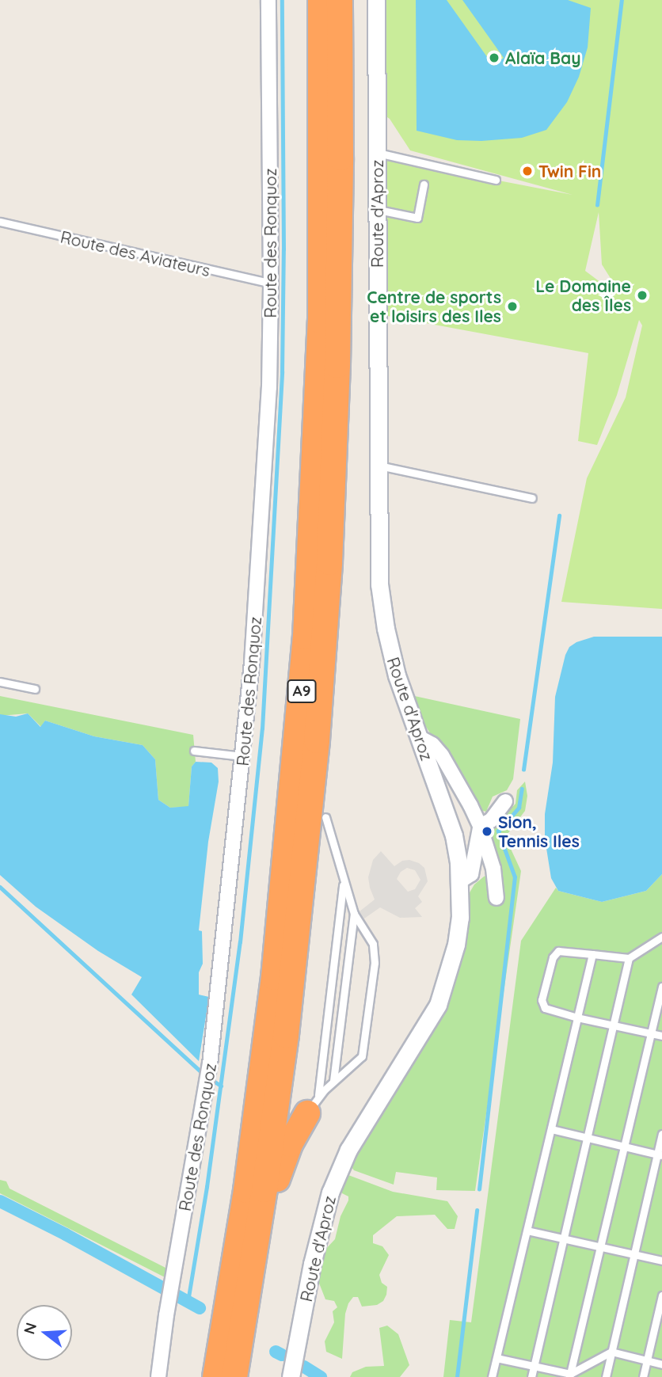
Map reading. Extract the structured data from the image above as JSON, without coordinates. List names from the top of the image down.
{
  "streets": {
    "highway": ["A9"],
    "street": ["Route d'Aproz", "Route des Ronquoz"],
    "lane": ["Route des Aviateurs"]
  },
  "crossings": [
    ["Route des Ronquoz", "Route des Aviateurs"]
  ],
  "places": [
    "Alaïa Bay",
    "Twin Fin",
    "Le Domaine des Îles",
    "Centre de sports et loisirs des Iles",
    "Sion, Tennis Iles"
  ],
  "north": "left"
}
